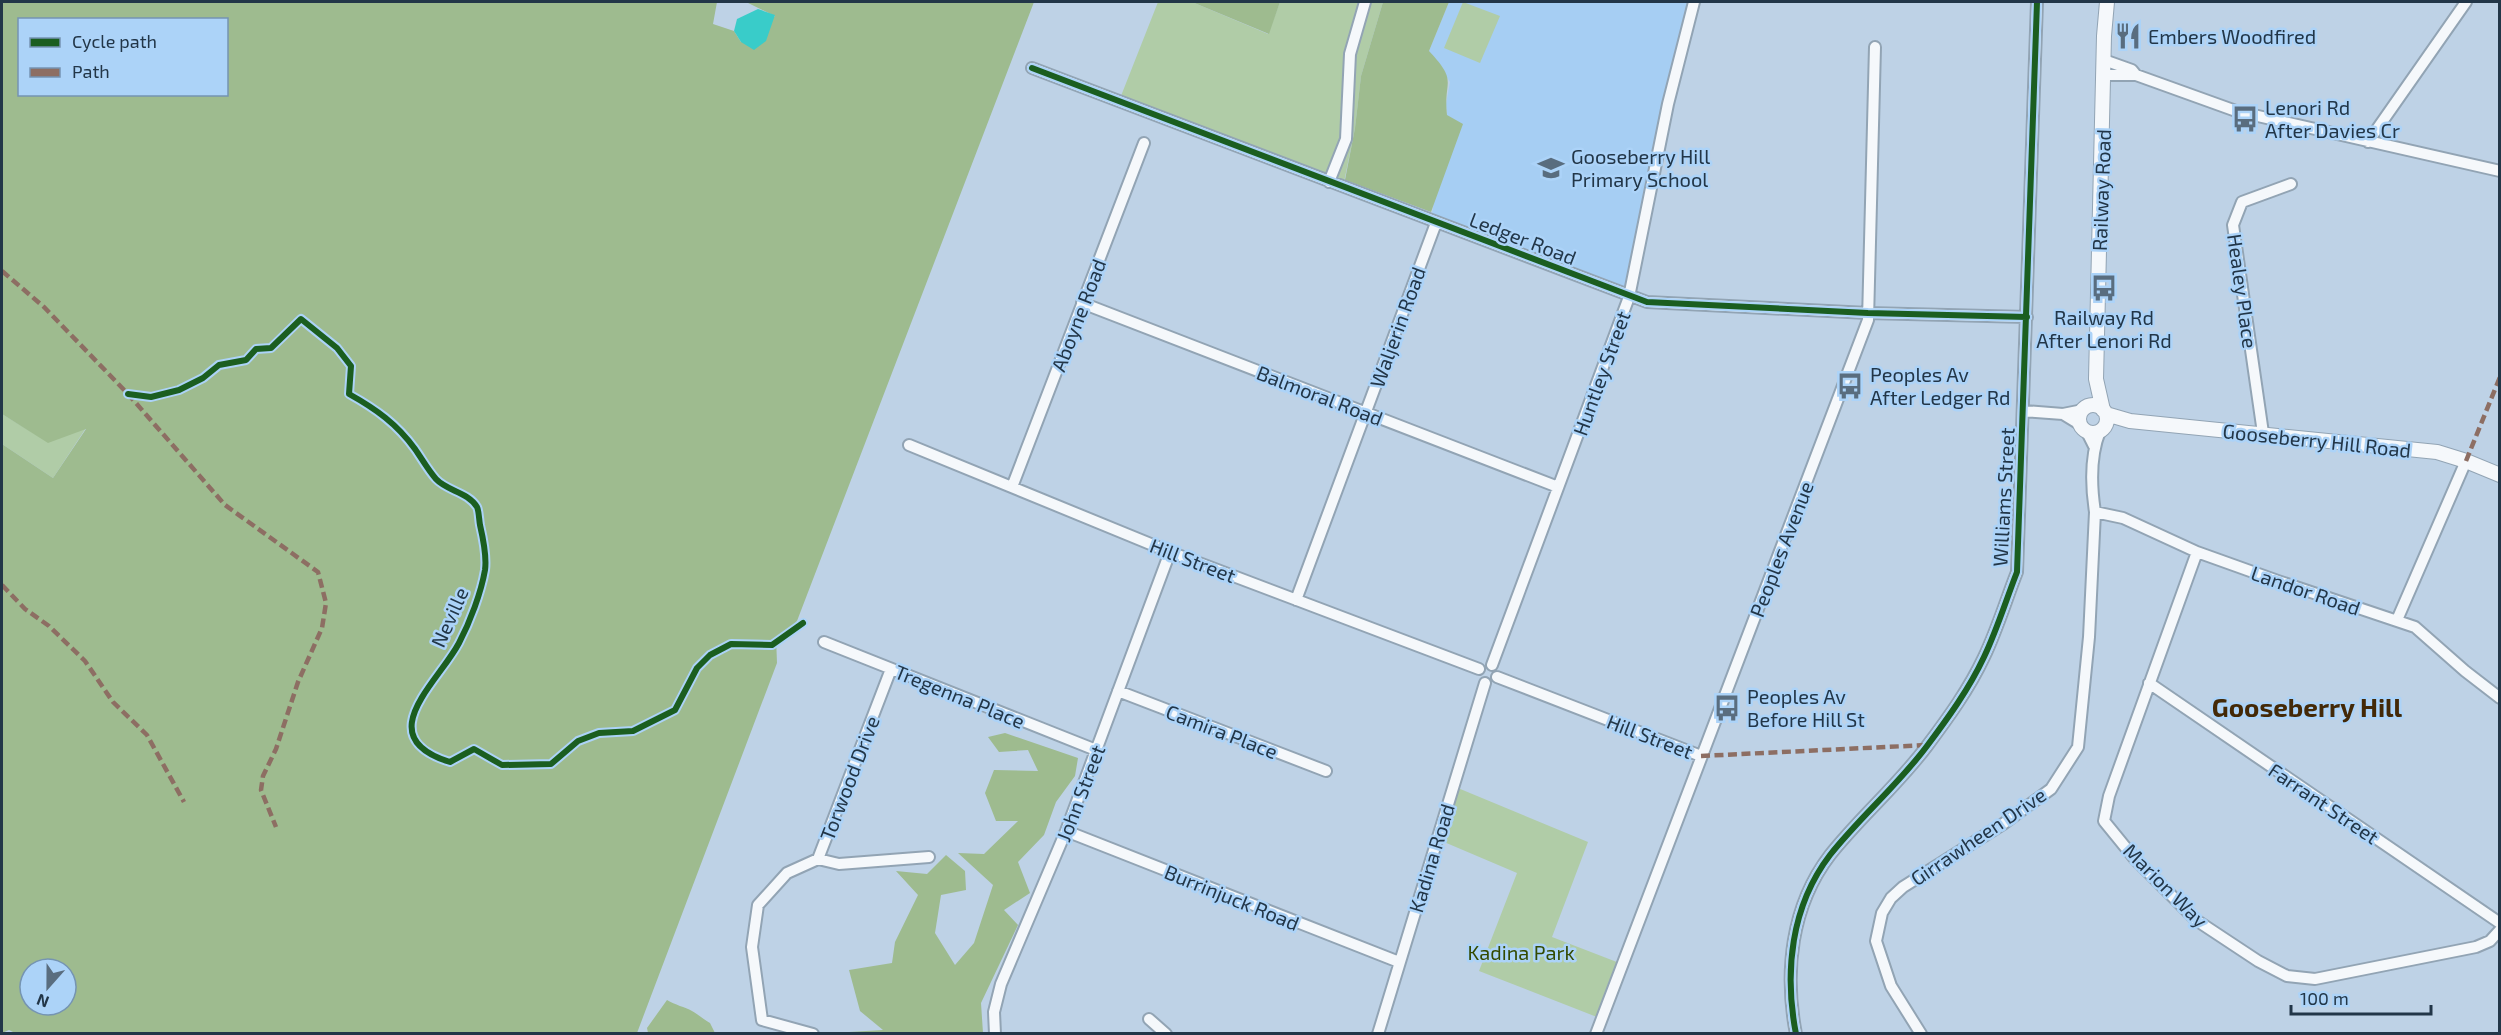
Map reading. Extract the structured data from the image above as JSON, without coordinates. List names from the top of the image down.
{
  "streets": {
    "street": [
      "Railway Road",
      "Ledger Road",
      "Healey Place",
      "Aboyne Road",
      "Waljerin Road",
      "Huntley Street",
      "Balmoral Road",
      "Gooseberry Hill Road",
      "Williams Street",
      "Peoples Avenue",
      "Hill Street",
      "Landor Road",
      "Tregenna Place",
      "Camira Place",
      "Torwood Drive",
      "John Street",
      "Farrant Street",
      "Girrawheen Drive",
      "Kadina Road",
      "Marion Way",
      "Burrinjuck Road"
    ],
    "cycle path": ["Neville"]
  },
  "crossings": [
    ["Railway Road", "Gooseberry Hill Road"],
    ["Railway Road", "Girrawheen Drive"],
    ["Ledger Road", "Waljerin Road"],
    ["Ledger Road", "Huntley Street"],
    ["Ledger Road", "Williams Street"],
    ["Ledger Road", "Peoples Avenue"],
    ["Healey Place", "Gooseberry Hill Road"],
    ["Aboyne Road", "Balmoral Road"],
    ["Aboyne Road", "Hill Street"],
    ["Waljerin Road", "Balmoral Road"],
    ["Waljerin Road", "Hill Street"],
    ["Huntley Street", "Balmoral Road"],
    ["Huntley Street", "Hill Street"],
    ["Huntley Street", "Kadina Road"],
    ["Gooseberry Hill Road", "Girrawheen Drive"],
    ["Peoples Avenue", "Hill Street"],
    ["Hill Street", "John Street"],
    ["Hill Street", "Kadina Road"],
    ["Landor Road", "Girrawheen Drive"],
    ["Landor Road", "Marion Way"],
    ["Tregenna Place", "Torwood Drive"],
    ["Tregenna Place", "John Street"],
    ["Camira Place", "John Street"],
    ["John Street", "Burrinjuck Road"],
    ["Farrant Street", "Marion Way"],
    ["Kadina Road", "Burrinjuck Road"]
  ],
  "districts": ["Gooseberry Hill"],
  "parks": ["Kadina Park"],
  "places": {
    "restaurant": ["Embers Woodfired"],
    "bus stop": [
      "Lenori Rd After Davies Cr",
      "Railway Rd After Lenori Rd",
      "Peoples Av After Ledger Rd",
      "Peoples Av Before Hill St"
    ],
    "school or university": ["Gooseberry Hill Primary School"]
  },
  "legend": ["Cycle path", "Path"],
  "scale_bar": "100 m",
  "north": "bottom"
}
